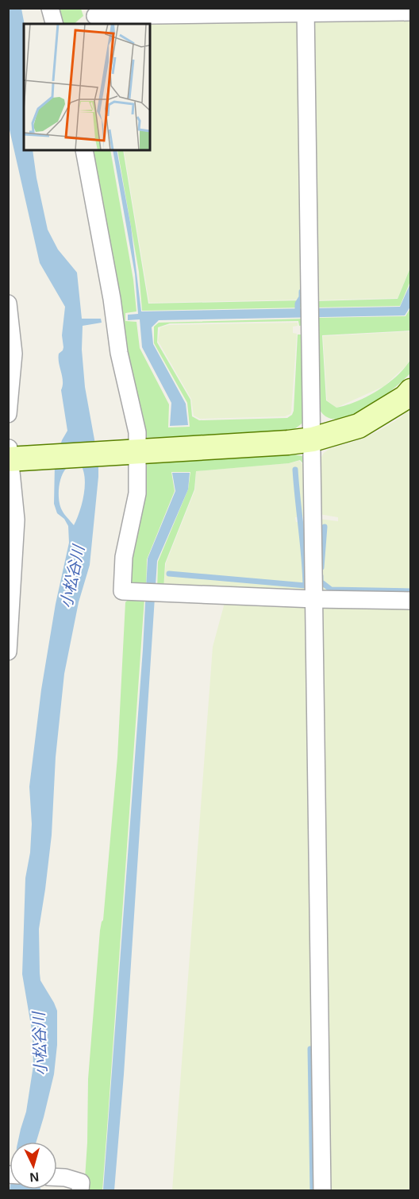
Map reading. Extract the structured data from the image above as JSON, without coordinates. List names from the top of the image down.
{
  "water": ["小松谷川"],
  "north": "bottom"
}
